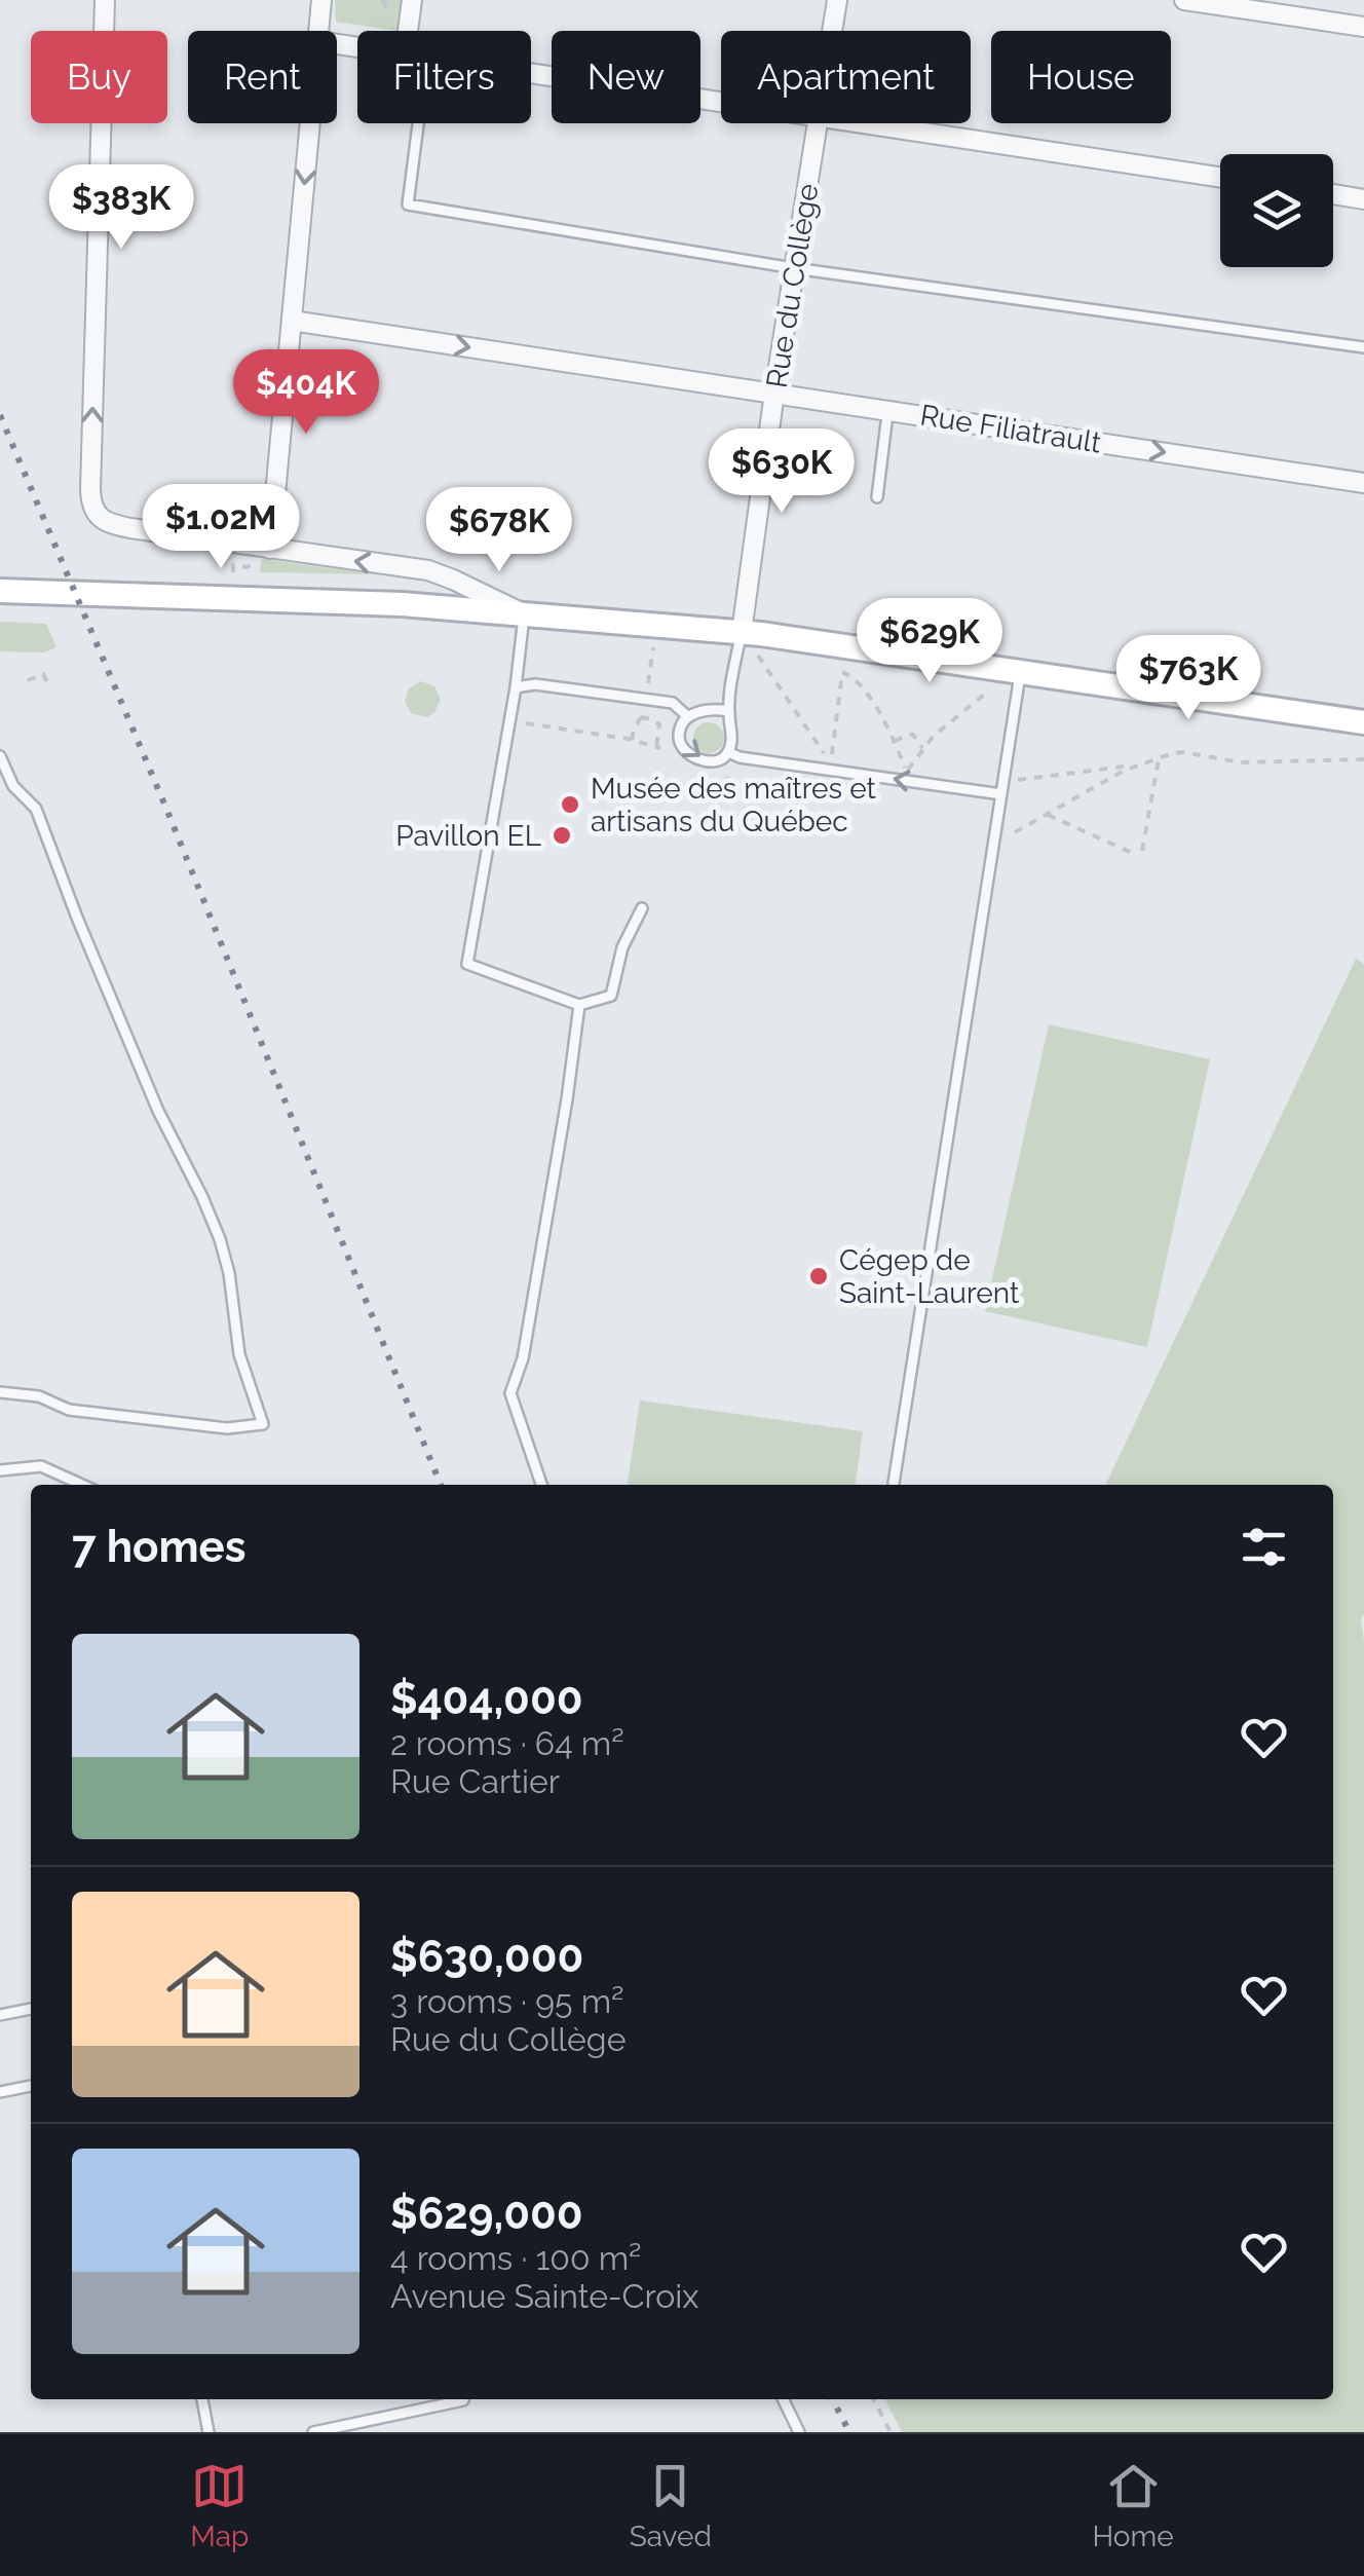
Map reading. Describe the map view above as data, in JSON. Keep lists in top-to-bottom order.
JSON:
{
  "streets": {
    "street": ["Rue du Collège", "Rue Filiatrault"]
  },
  "crossings": [
    ["Rue du Collège", "Rue Filiatrault"]
  ],
  "one_way": ["Rue Filiatrault"],
  "places": ["Musée des maîtres et artisans du Québec", "Pavillon EL", "Cégep de Saint-Laurent"],
  "page": {
    "chip": [
      "Buy",
      "Rent",
      "Filters",
      "New",
      "Apartment",
      "House"
    ],
    "price": [
      "$383K",
      "$404K",
      "$630K",
      "$1.02M",
      "$678K",
      "$629K",
      "$763K"
    ],
    "heading": "7 homes",
    "list": [
      {
        "name": "$404,000",
        "note": "2 rooms · 64 m² · Rue Cartier"
      },
      {
        "name": "$630,000",
        "note": "3 rooms · 95 m² · Rue du Collège"
      },
      {
        "name": "$629,000",
        "note": "4 rooms · 100 m² · Avenue Sainte-Croix"
      }
    ],
    "tabs": ["Map", "Saved", "Home"]
  }
}
